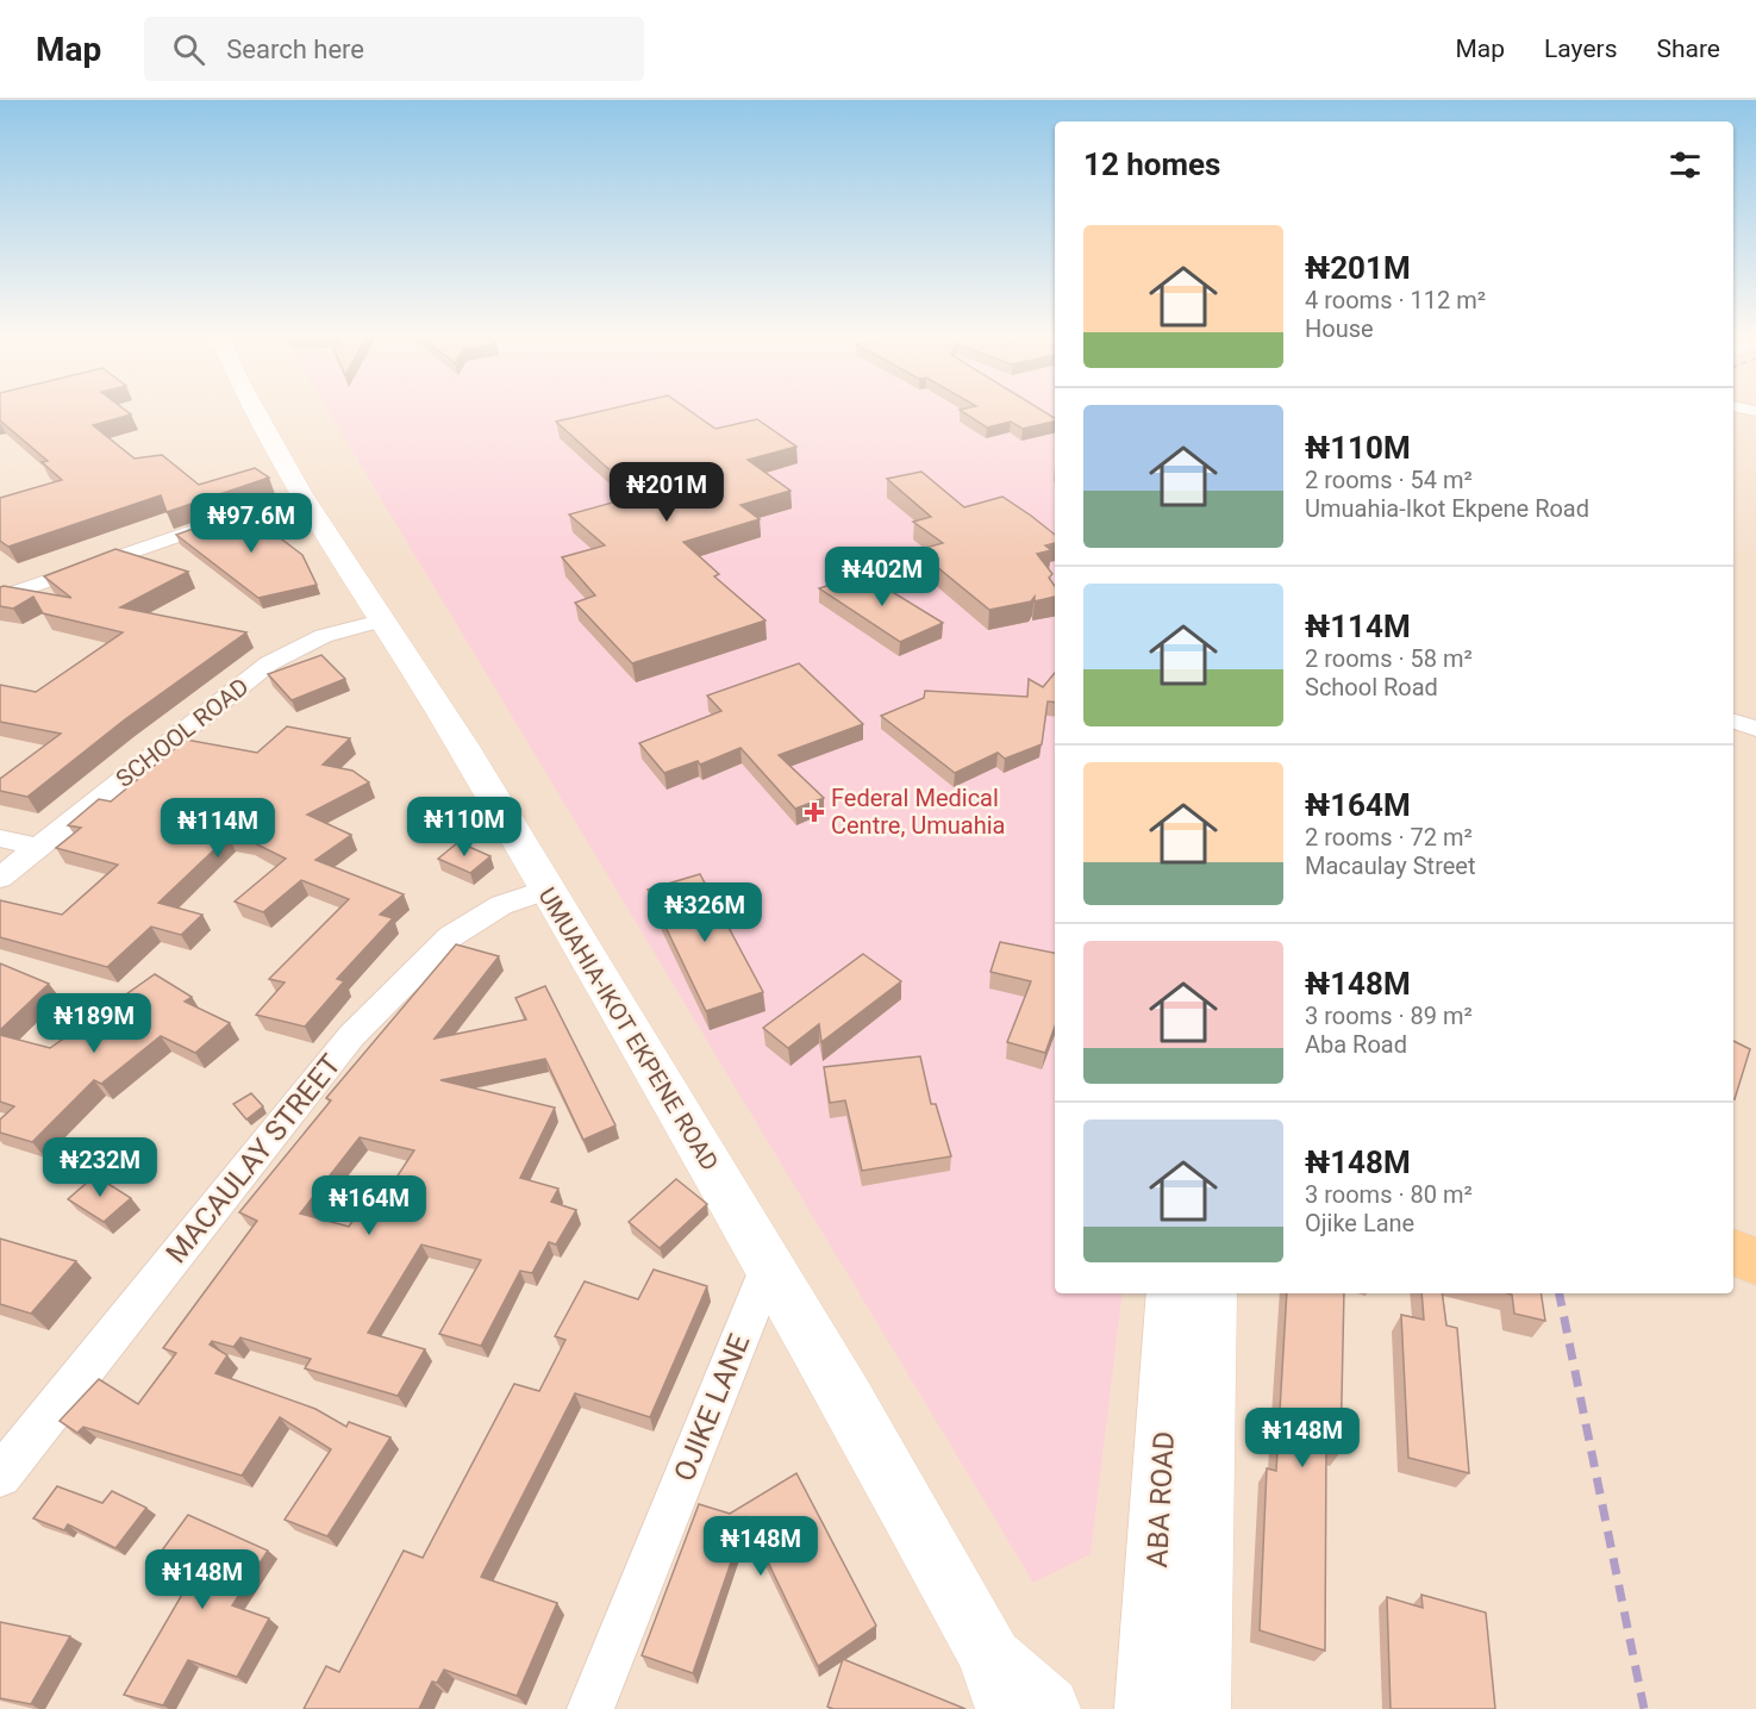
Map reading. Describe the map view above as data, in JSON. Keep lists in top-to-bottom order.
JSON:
{
  "streets": {
    "main road": ["UMUAHIA-IKOT EKPENE ROAD", "ABA ROAD"],
    "street": ["SCHOOL ROAD", "MACAULAY STREET", "OJIKE LANE"]
  },
  "crossings": [
    ["SCHOOL ROAD", "UMUAHIA-IKOT EKPENE ROAD"],
    ["UMUAHIA-IKOT EKPENE ROAD", "MACAULAY STREET"],
    ["UMUAHIA-IKOT EKPENE ROAD", "OJIKE LANE"]
  ],
  "places": {
    "health": ["Federal Medical Centre, Umuahia"]
  },
  "page": {
    "header": "Map",
    "search": "Search here",
    "nav": ["Map", "Layers", "Share"],
    "heading": "12 homes",
    "list": [
      {
        "name": "₦201M",
        "note": "4 rooms · 112 m² · House"
      },
      {
        "name": "₦110M",
        "note": "2 rooms · 54 m² · Umuahia-Ikot Ekpene Road"
      },
      {
        "name": "₦114M",
        "note": "2 rooms · 58 m² · School Road"
      },
      {
        "name": "₦164M",
        "note": "2 rooms · 72 m² · Macaulay Street"
      },
      {
        "name": "₦148M",
        "note": "3 rooms · 89 m² · Aba Road"
      },
      {
        "name": "₦148M",
        "note": "3 rooms · 80 m² · Ojike Lane"
      }
    ],
    "price": [
      "₦201M",
      "₦97.6M",
      "₦402M",
      "₦110M",
      "₦114M",
      "₦326M",
      "₦189M",
      "₦232M",
      "₦164M",
      "₦148M",
      "₦148M",
      "₦148M"
    ]
  }
}
